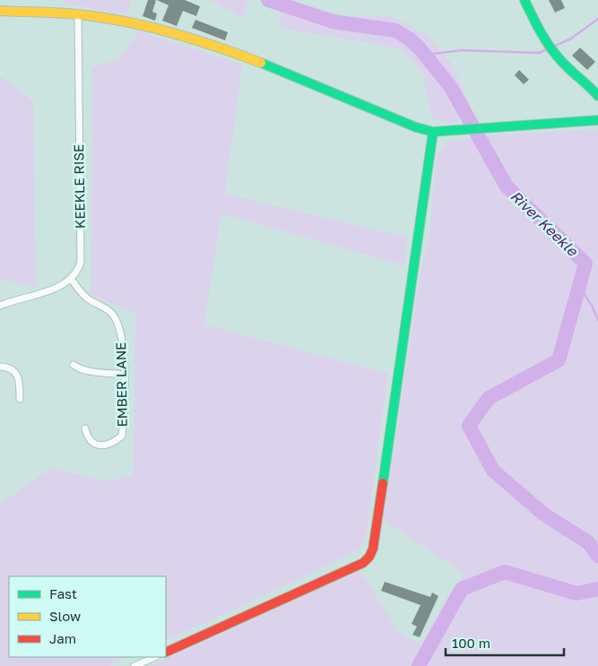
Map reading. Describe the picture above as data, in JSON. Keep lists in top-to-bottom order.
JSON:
{
  "streets": {
    "street": ["KEEKLE RISE", "EMBER LANE"]
  },
  "crossings": [
    ["KEEKLE RISE", "EMBER LANE"]
  ],
  "water": ["River Keekle"],
  "legend": ["Fast", "Slow", "Jam"],
  "scale_bar": "100 m"
}
